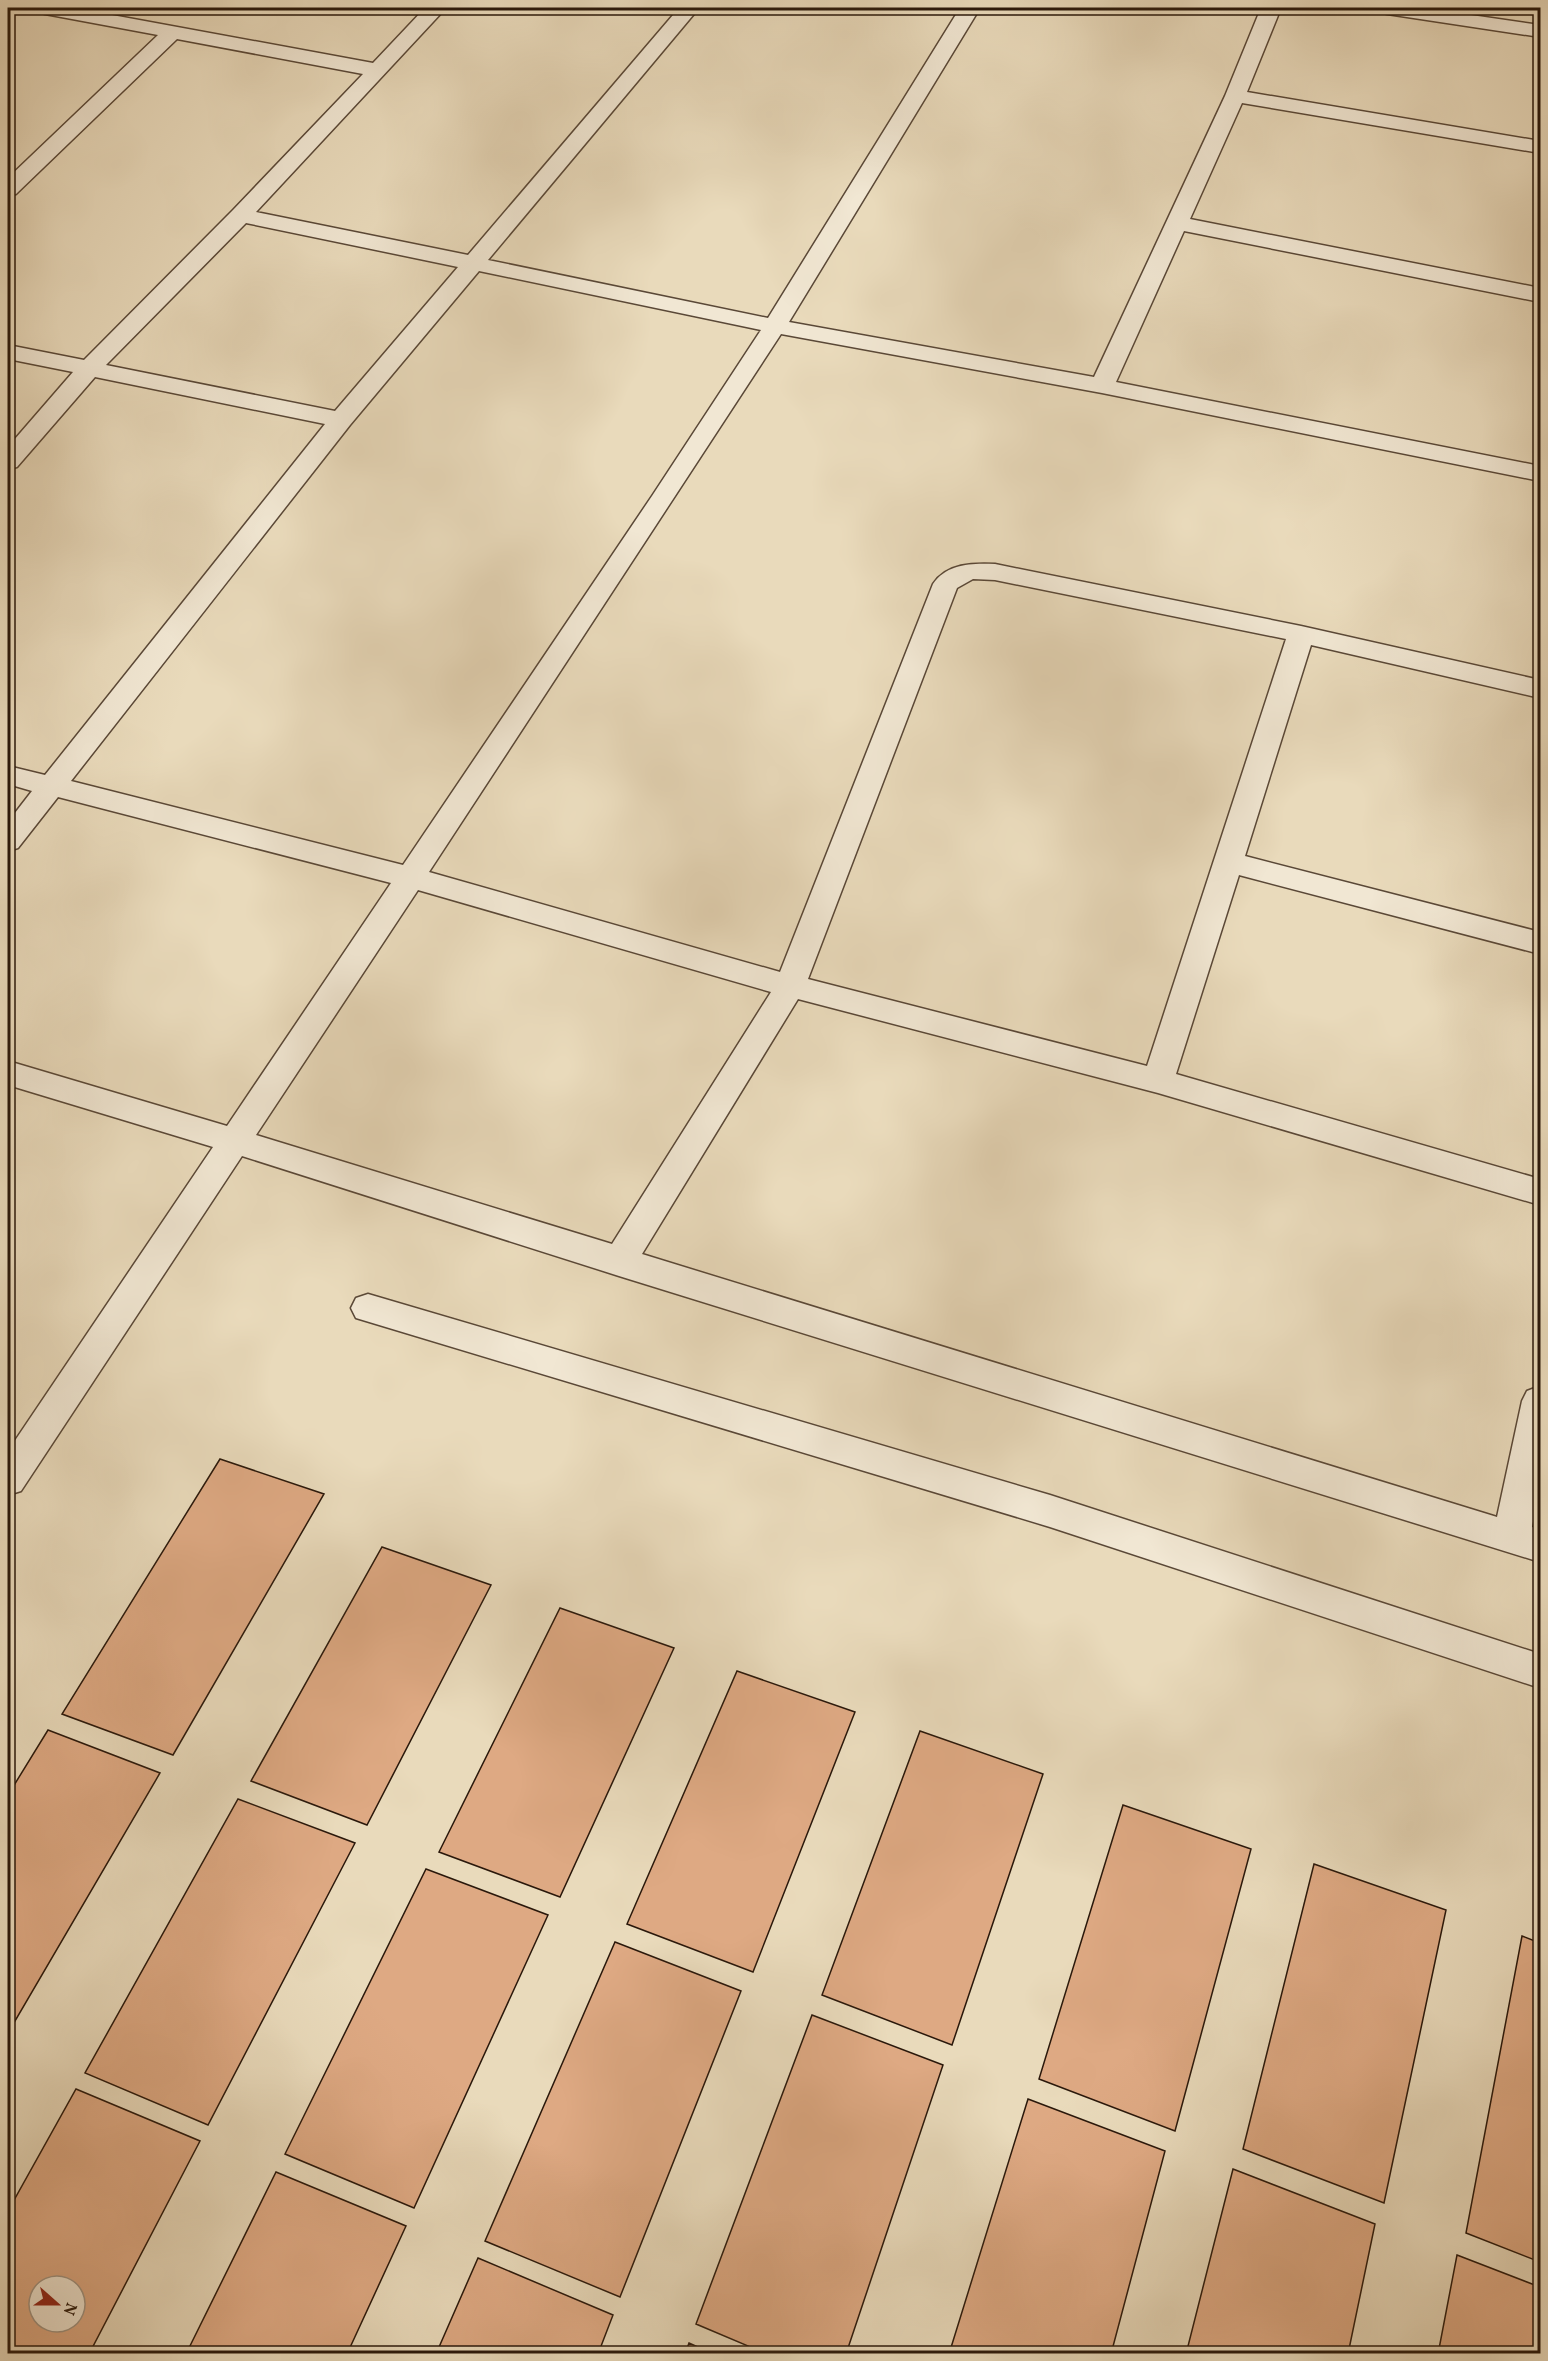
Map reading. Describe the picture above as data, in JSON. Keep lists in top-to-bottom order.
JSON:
{
  "north": "right"
}
